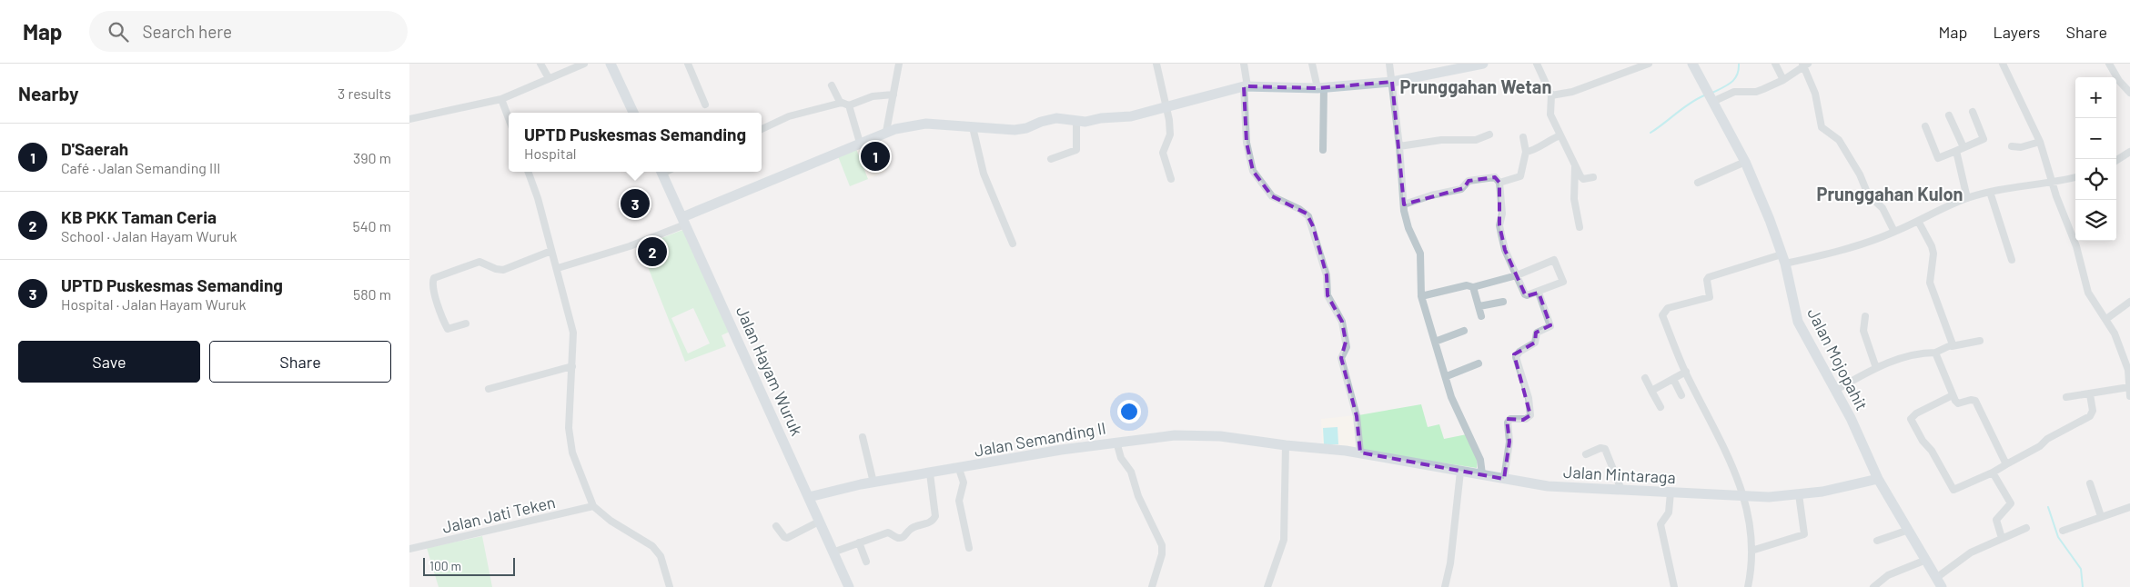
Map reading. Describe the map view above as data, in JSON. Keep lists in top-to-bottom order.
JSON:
{
  "streets": {
    "street": [
      "Jalan Mojopahit",
      "Jalan Hayam Wuruk",
      "Jalan Semanding II",
      "Jalan Mintaraga",
      "Jalan Jati Teken"
    ]
  },
  "crossings": [
    ["Jalan Mojopahit", "Jalan Mintaraga"],
    ["Jalan Hayam Wuruk", "Jalan Semanding II"],
    ["Jalan Semanding II", "Jalan Mintaraga"]
  ],
  "districts": ["Prunggahan Wetan", "Prunggahan Kulon"],
  "scale_bar": "100 m",
  "page": {
    "header": "Map",
    "search": "Search here",
    "nav": ["Map", "Layers", "Share"],
    "heading": ["Nearby", "3 results"],
    "map_buttons": ["+", "−"],
    "popup": ["UPTD Puskesmas Semanding", "Hospital"],
    "list": [
      {
        "mark": "1",
        "name": "D'Saerah",
        "note": "Café · Jalan Semanding III",
        "value": "390 m"
      },
      {
        "mark": "2",
        "name": "KB PKK Taman Ceria",
        "note": "School · Jalan Hayam Wuruk",
        "value": "540 m"
      },
      {
        "mark": "3",
        "name": "UPTD Puskesmas Semanding",
        "note": "Hospital · Jalan Hayam Wuruk",
        "value": "580 m"
      }
    ],
    "pins": ["1", "3", "2"],
    "buttons": ["Save", "Share"],
    "scale": "100 m"
  }
}
